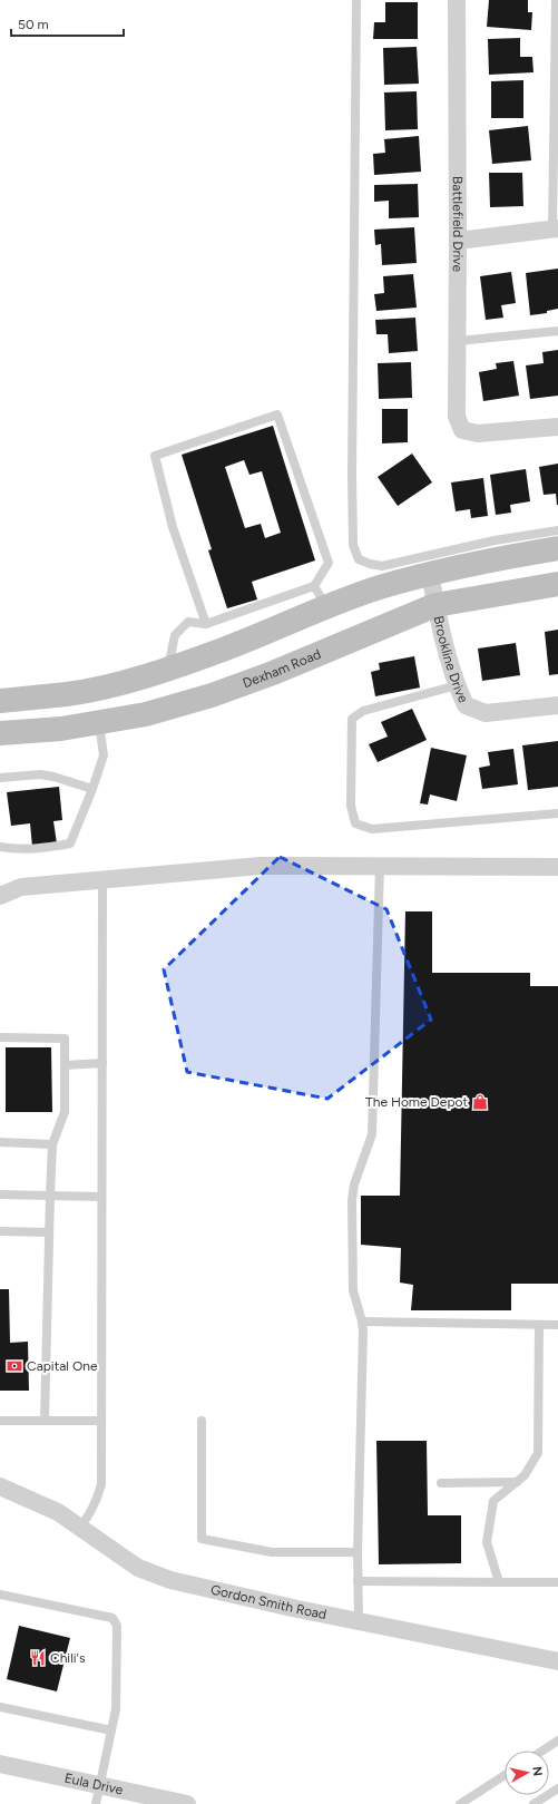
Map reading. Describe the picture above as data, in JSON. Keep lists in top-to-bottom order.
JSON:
{
  "streets": {
    "street": [
      "Battlefield Drive",
      "Brookline Drive",
      "Dexham Road",
      "Gordon Smith Road",
      "Eula Drive"
    ]
  },
  "crossings": [
    ["Brookline Drive", "Dexham Road"]
  ],
  "places": {
    "shop": ["The Home Depot"],
    "bank": ["Capital One"],
    "restaurant": ["Chili's"]
  },
  "scale_bar": "50 m",
  "north": "right"
}
